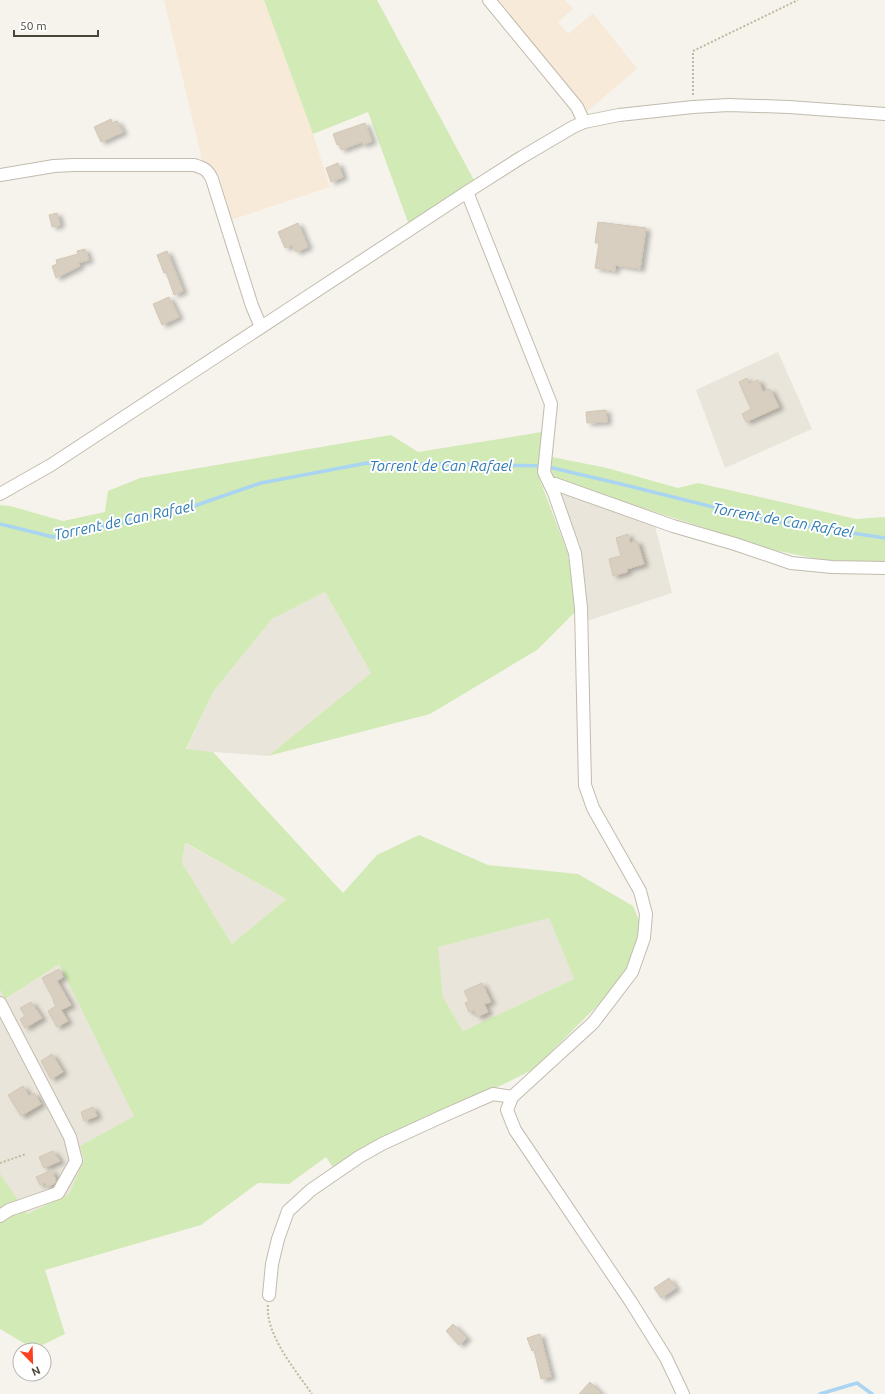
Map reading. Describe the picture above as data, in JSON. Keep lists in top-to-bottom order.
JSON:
{
  "water": ["Torrent de Can Rafael"],
  "scale_bar": "50 m",
  "north": "bottom right"
}
